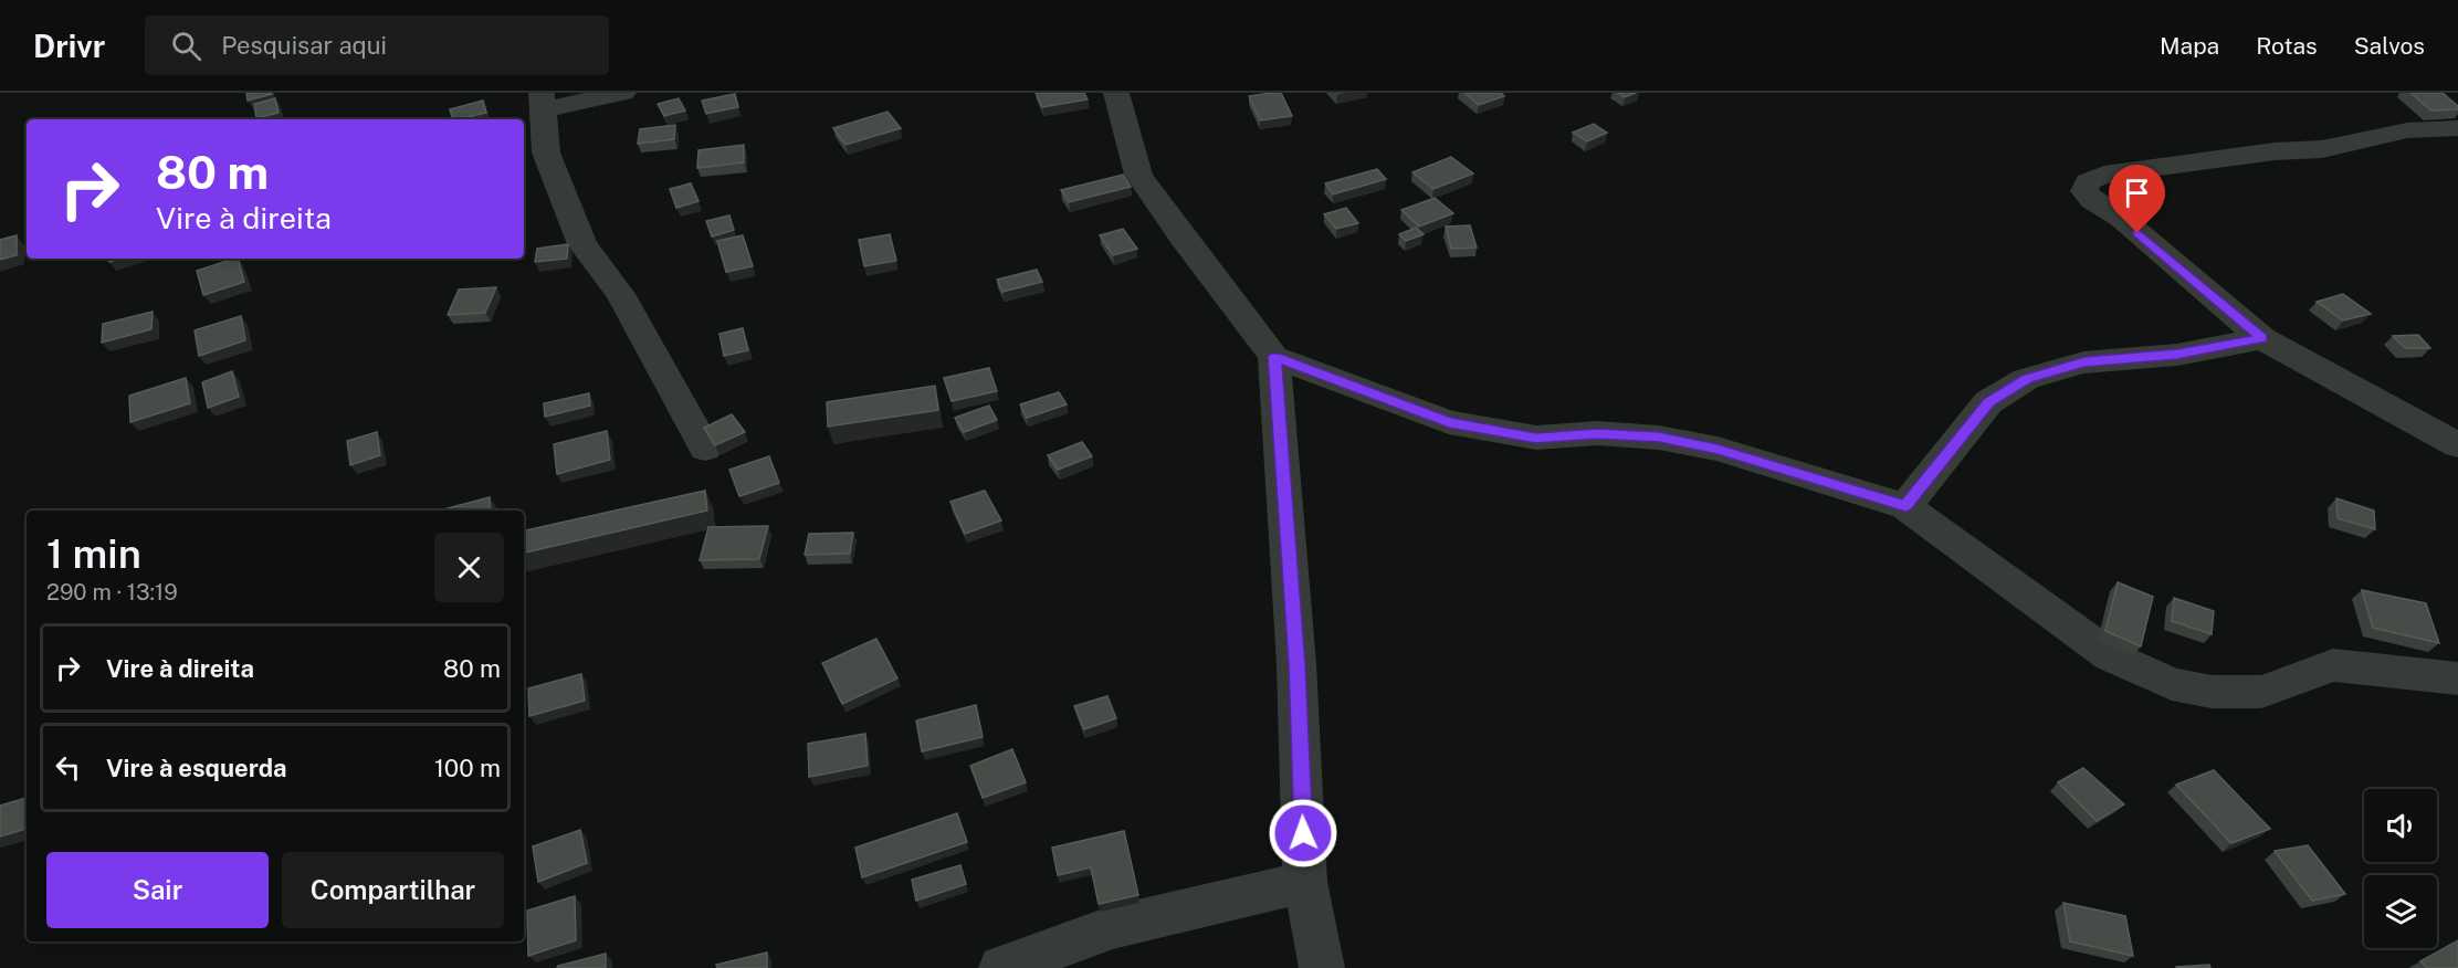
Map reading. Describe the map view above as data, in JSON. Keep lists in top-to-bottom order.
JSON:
{
  "page": {
    "header": "Drivr",
    "search": "Pesquisar aqui",
    "nav": ["Mapa", "Rotas", "Salvos"],
    "turn": ["80 m", "Vire à direita"],
    "heading": ["1 min", "290 m · 13:19"],
    "list": [
      {
        "name": "Vire à direita",
        "value": "80 m"
      },
      {
        "name": "Vire à esquerda",
        "value": "100 m"
      }
    ],
    "buttons": ["Sair", "Compartilhar"]
  }
}
